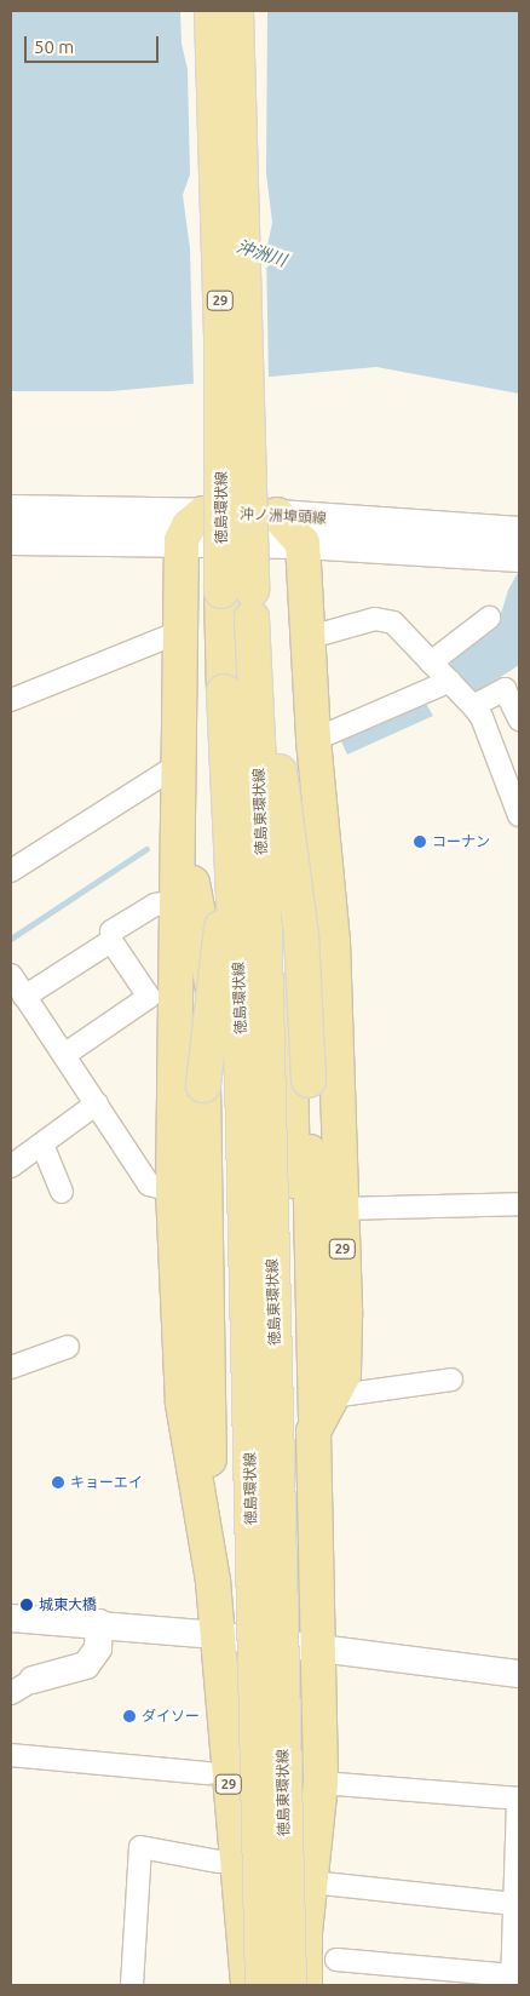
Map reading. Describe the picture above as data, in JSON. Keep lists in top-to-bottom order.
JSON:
{
  "streets": {
    "main road": [
      "29",
      "徳島環状線",
      "沖ノ洲埠頭線",
      "徳島東環状線"
    ]
  },
  "crossings": [
    ["29", "徳島環状線"],
    ["29", "沖ノ洲埠頭線"],
    ["29", "徳島東環状線"],
    ["徳島環状線", "沖ノ洲埠頭線"],
    ["徳島環状線", "徳島東環状線"]
  ],
  "water": ["沖洲川"],
  "places": [
    "コーナン",
    "キョーエイ",
    "城東大橋",
    "ダイソー"
  ],
  "scale_bar": "50 m"
}
